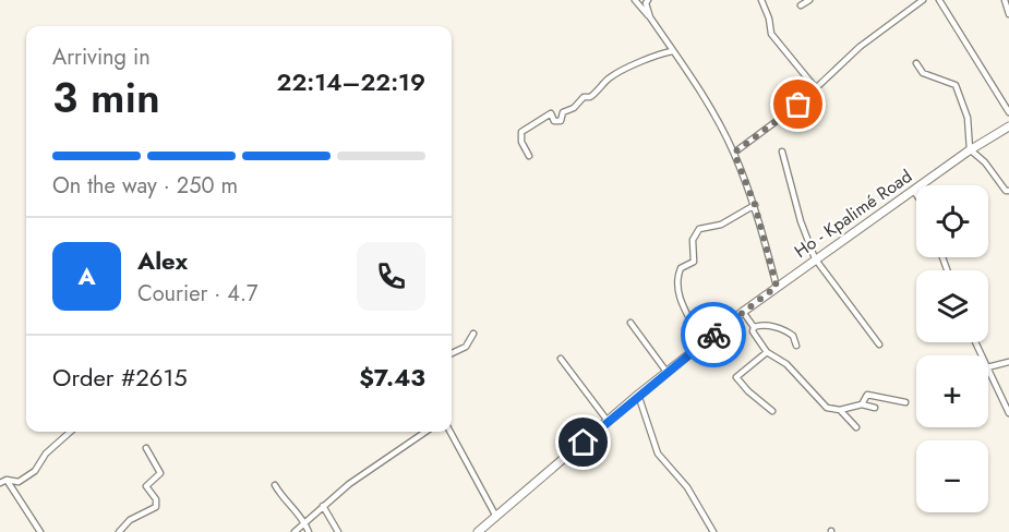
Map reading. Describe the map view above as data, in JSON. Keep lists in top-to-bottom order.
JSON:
{
  "streets": {
    "main road": ["Ho - Kpalimé Road"]
  },
  "page": {
    "heading": ["3 min", "Arriving in", "22:14–22:19"],
    "panel": [
      "Alex",
      "Courier · 4.7",
      "Order #2615",
      "$7.43"
    ],
    "bar": "On the way · 250 m",
    "map_buttons": ["+", "−"],
    "round": "A"
  }
}
